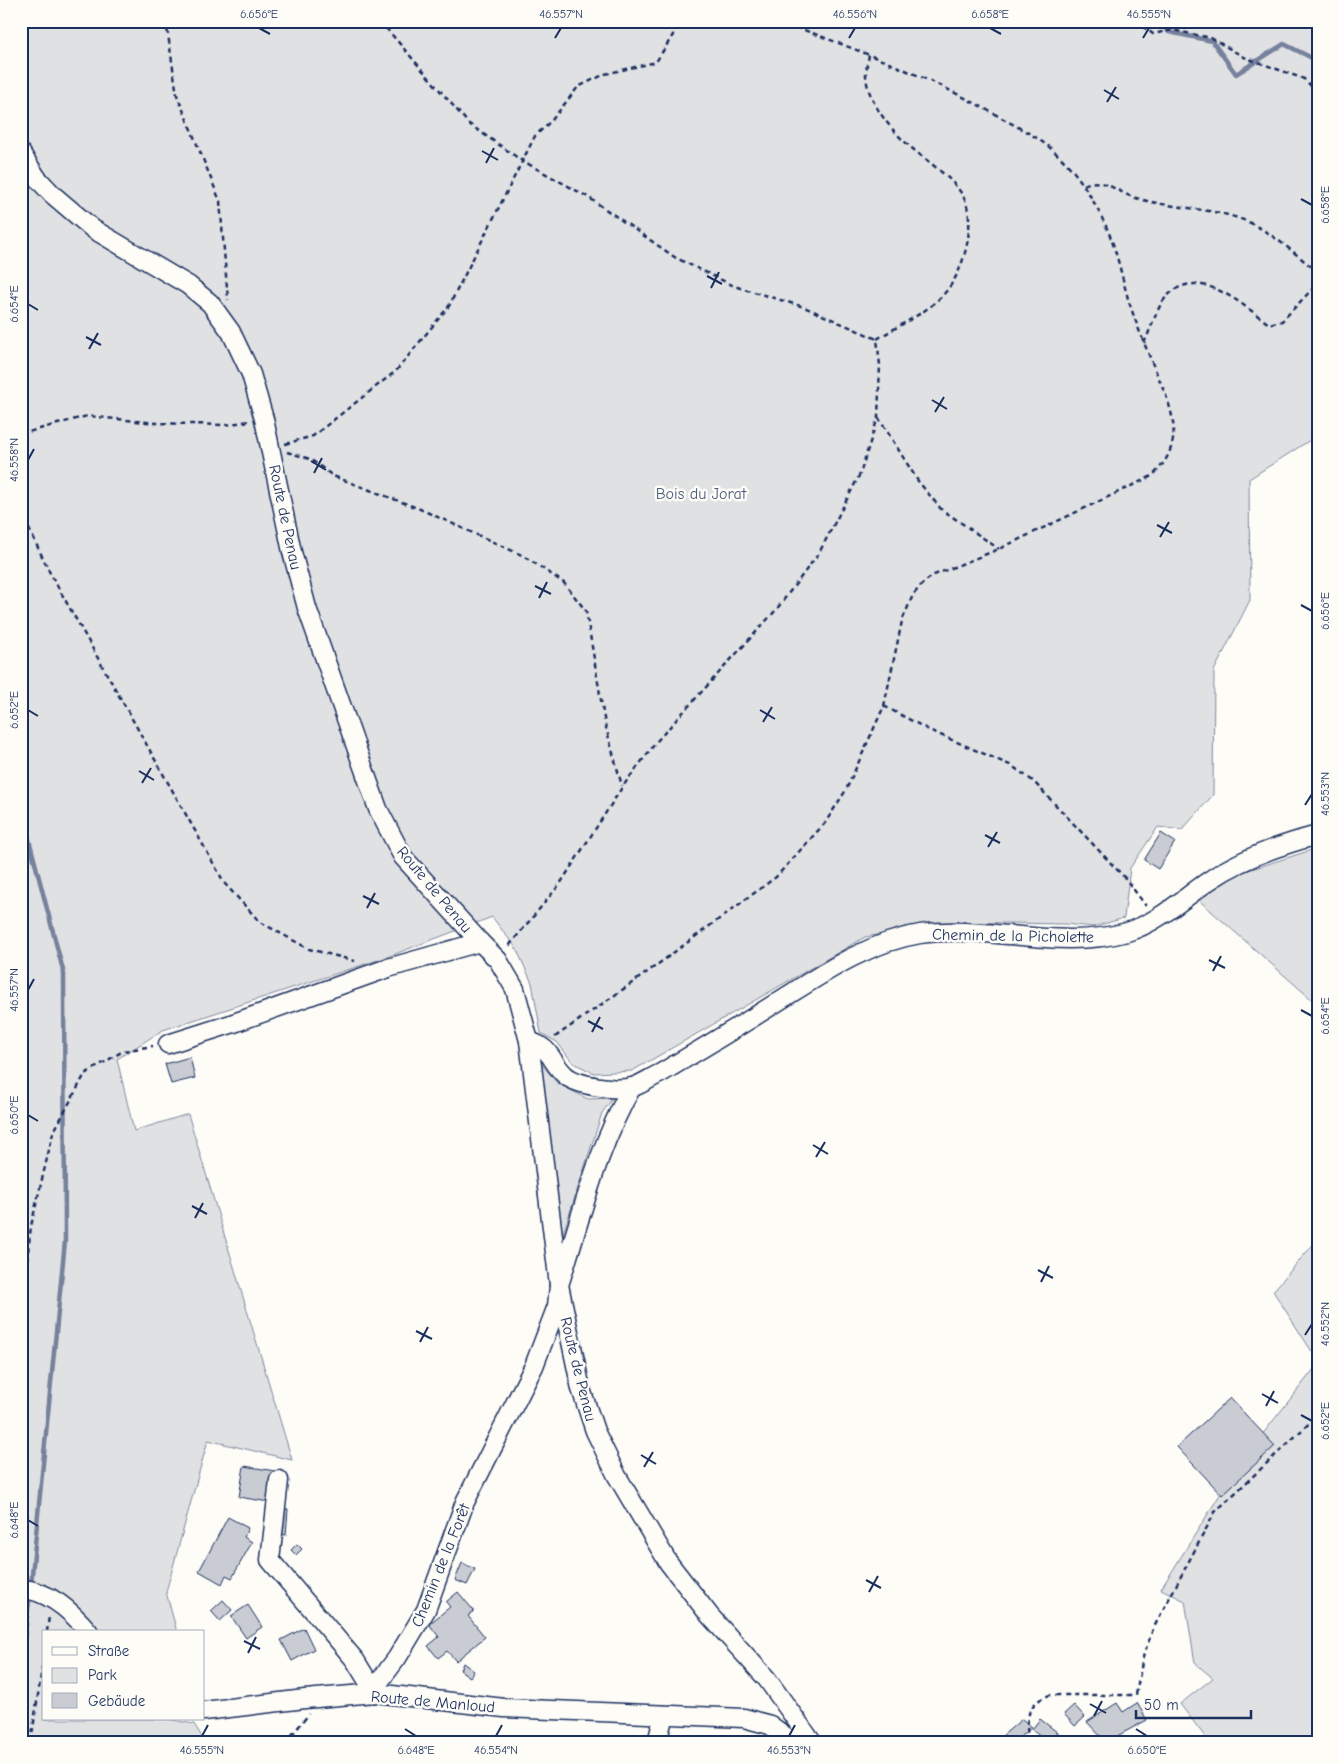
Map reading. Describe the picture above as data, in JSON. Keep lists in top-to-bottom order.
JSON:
{
  "streets": {
    "street": [
      "Route de Penau",
      "Chemin de la Picholette",
      "Chemin de la Forêt",
      "Route de Manloud"
    ]
  },
  "crossings": [
    ["Route de Penau", "Chemin de la Forêt"],
    ["Chemin de la Forêt", "Route de Manloud"]
  ],
  "parks": ["Bois du Jorat"],
  "legend": ["Straße", "Park", "Gebäude"],
  "scale_bar": "50 m",
  "coordinates": [
    "6.656°E",
    "46.557°N",
    "46.556°N",
    "6.658°E",
    "46.555°N",
    "6.654°E",
    "46.558°N",
    "6.652°E",
    "46.553°N",
    "6.650°E",
    "46.552°N",
    "6.648°E",
    "46.554°N"
  ]
}
